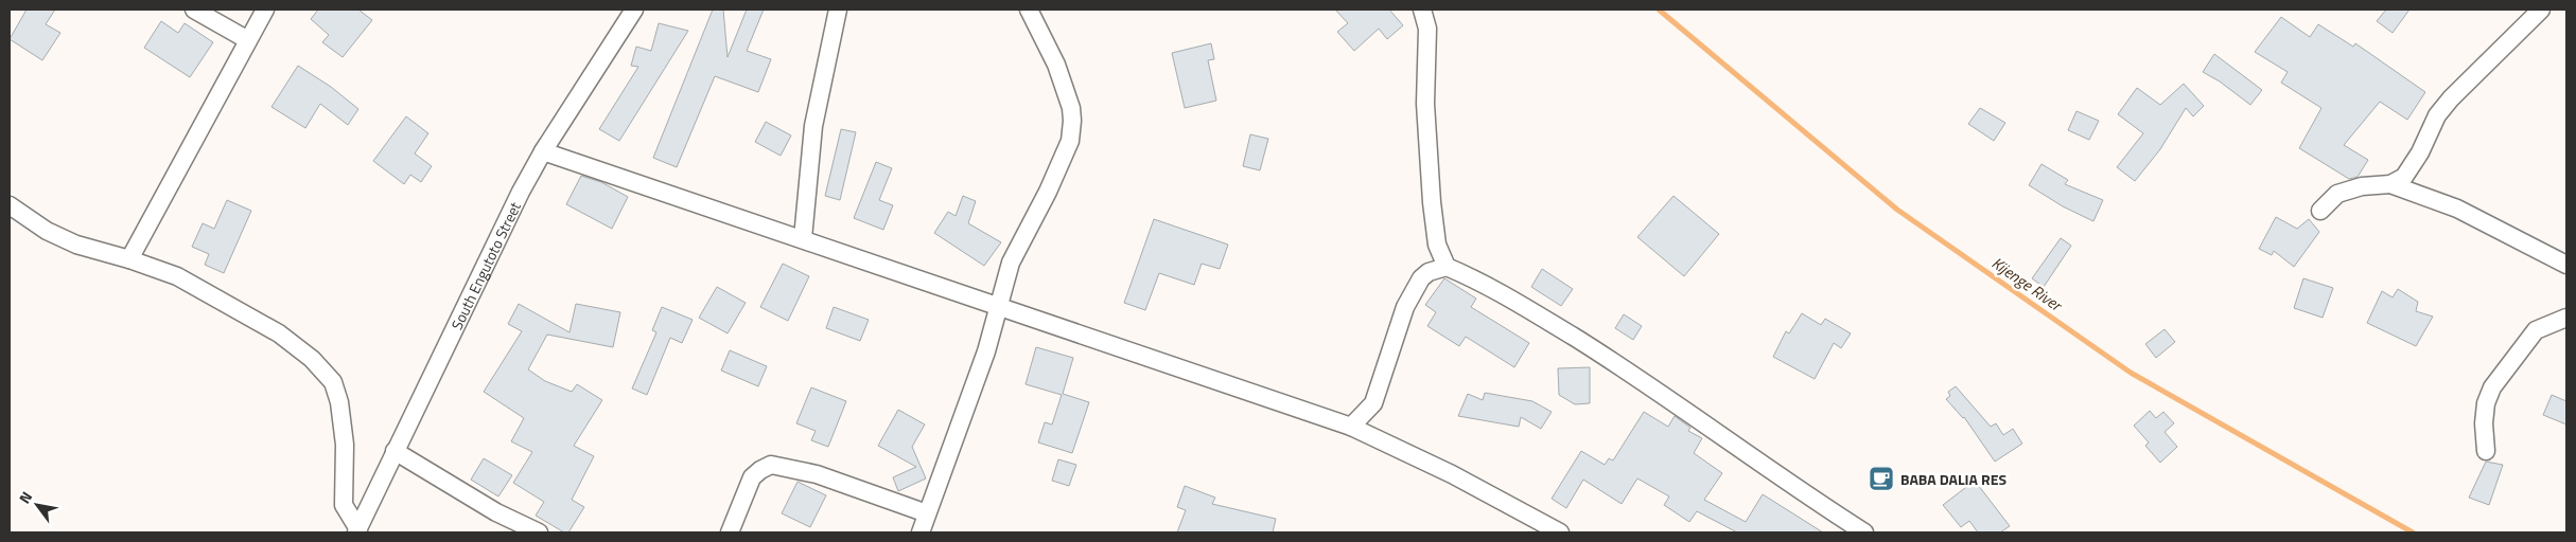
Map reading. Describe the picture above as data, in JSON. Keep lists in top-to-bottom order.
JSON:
{
  "streets": {
    "street": ["South Engutoto Street"]
  },
  "water": ["Kijenge River"],
  "places": {
    "cafe": ["BABA DALIA RES"]
  },
  "north": "top left"
}
